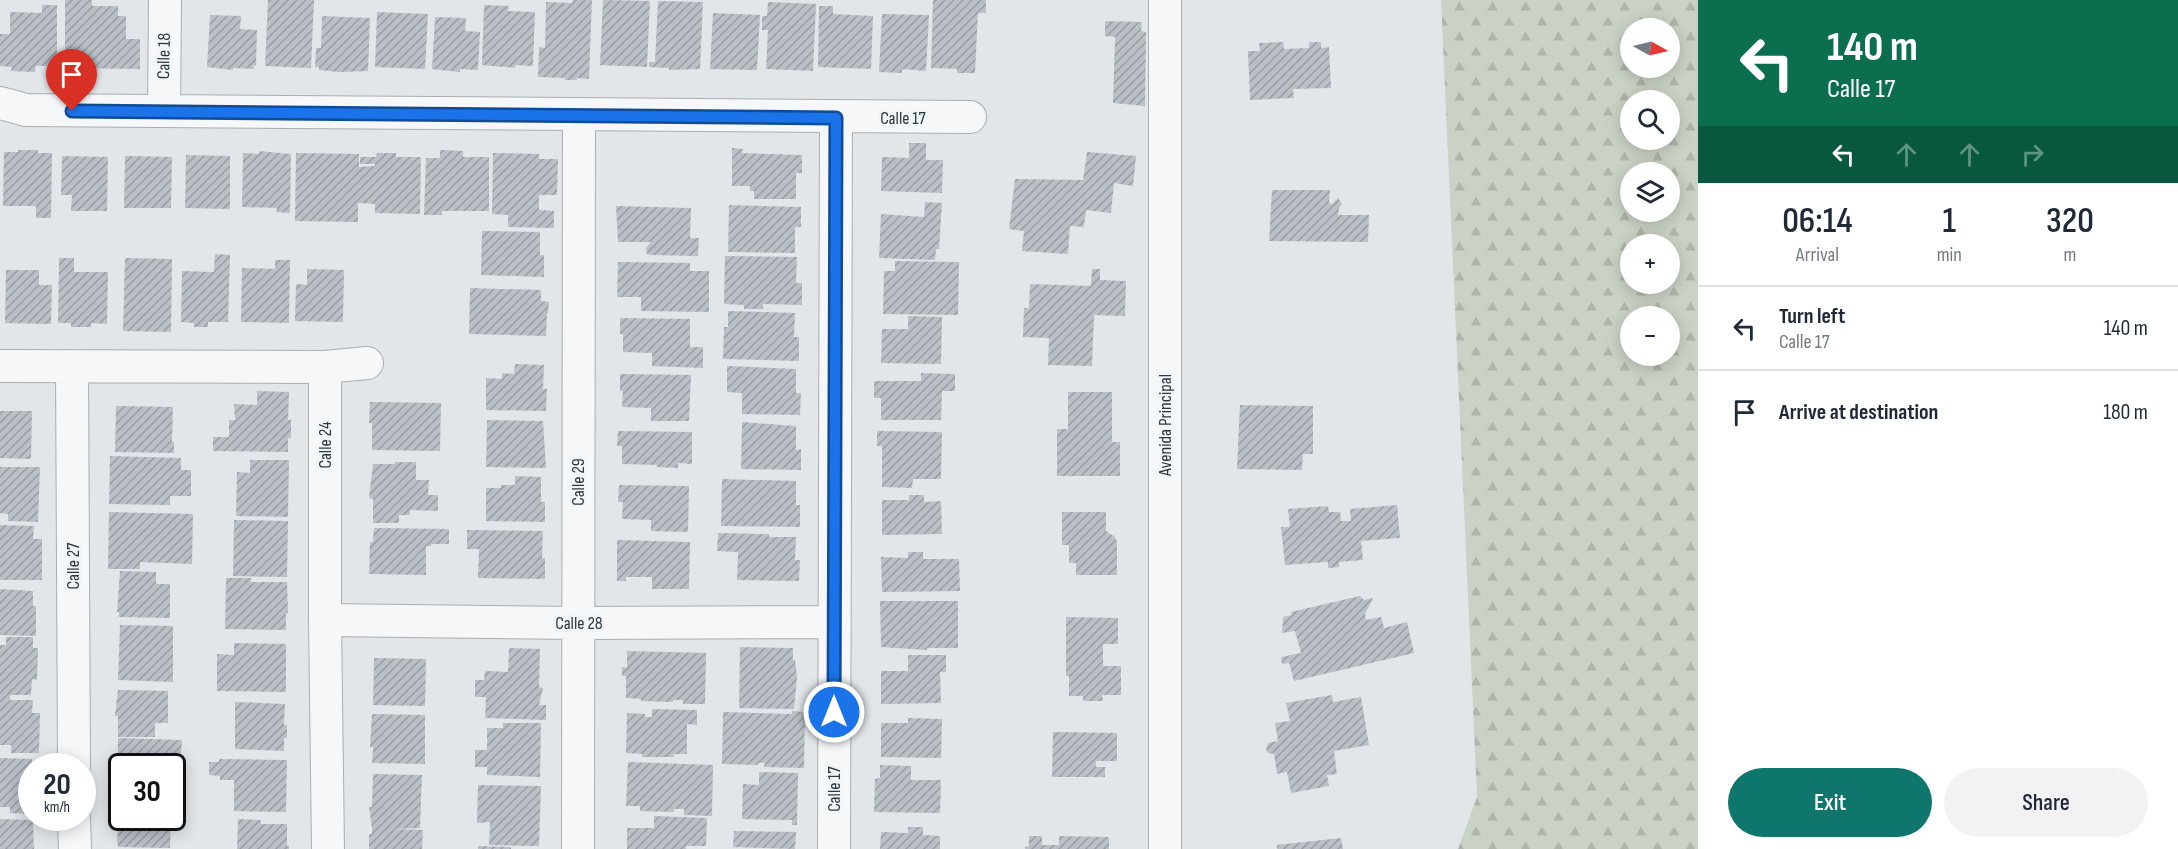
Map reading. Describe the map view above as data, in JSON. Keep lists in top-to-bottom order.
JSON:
{
  "streets": {
    "street": [
      "Calle 18",
      "Calle 17",
      "Avenida Principal",
      "Calle 24",
      "Calle 29",
      "Calle 27",
      "Calle 28"
    ]
  },
  "crossings": [
    ["Calle 18", "Calle 17"],
    ["Calle 17", "Calle 29"],
    ["Calle 17", "Calle 28"],
    ["Calle 24", "Calle 28"],
    ["Calle 29", "Calle 28"]
  ],
  "north": "right",
  "page": {
    "turn": ["140 m", "Calle 17"],
    "map_buttons": ["+", "−"],
    "eta": [
      "06:14",
      "Arrival",
      "1",
      "min",
      "320",
      "m"
    ],
    "list": [
      {
        "name": "Turn left",
        "note": "Calle 17",
        "value": "140 m"
      },
      {
        "name": "Arrive at destination",
        "value": "180 m"
      }
    ],
    "speed": "20 km/h",
    "limit": "30",
    "buttons": ["Exit", "Share"]
  }
}
